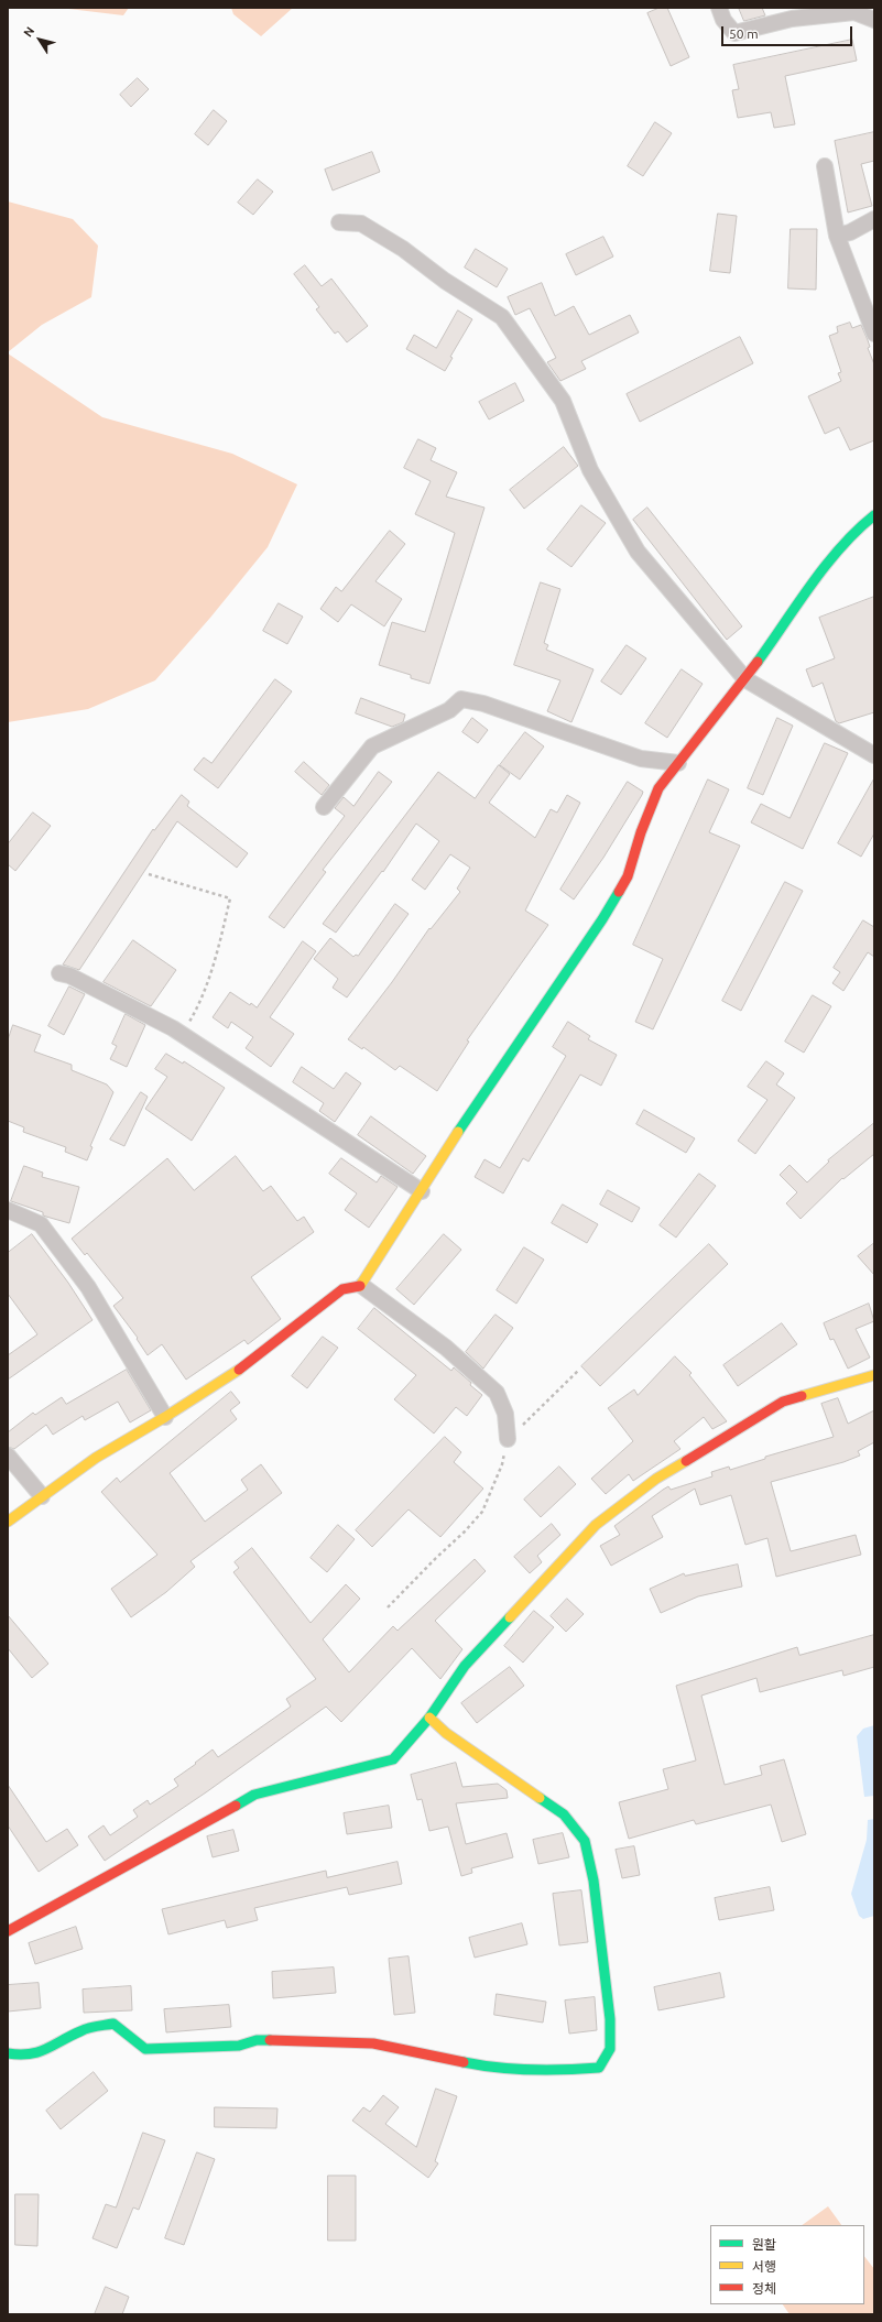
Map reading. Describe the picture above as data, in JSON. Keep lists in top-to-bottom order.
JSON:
{
  "legend": ["원활", "서행", "정체"],
  "scale_bar": "50 m",
  "north": "top left"
}
